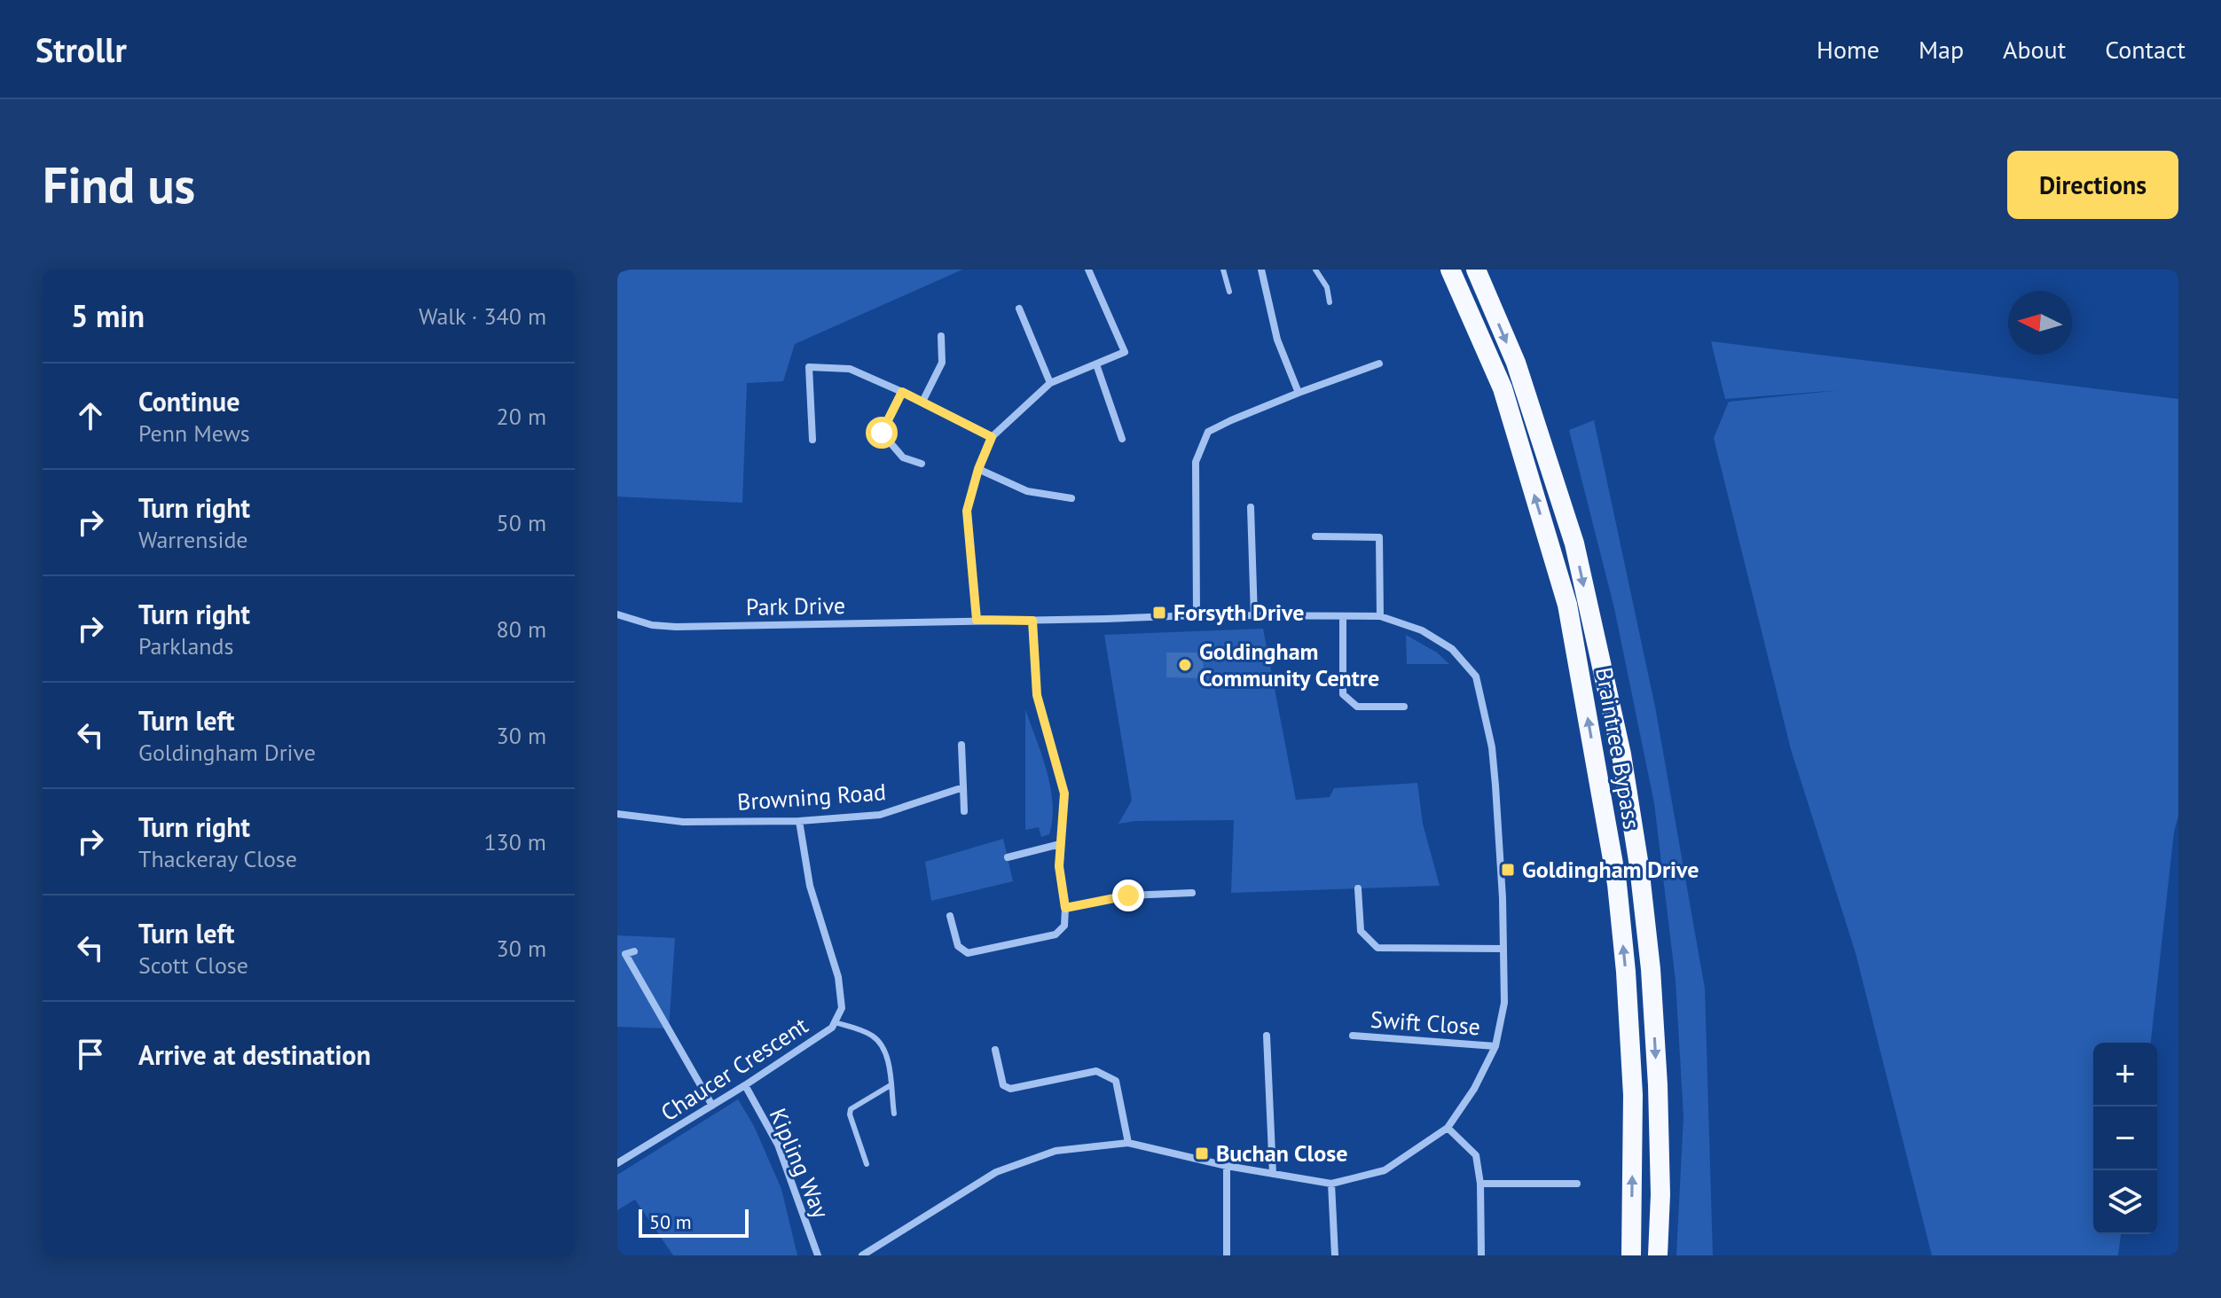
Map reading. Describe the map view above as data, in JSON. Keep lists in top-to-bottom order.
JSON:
{
  "streets": {
    "highway": ["Braintree Bypass"],
    "street": [
      "Park Drive",
      "Browning Road",
      "Swift Close",
      "Chaucer Crescent",
      "Kipling Way"
    ]
  },
  "crossings": [
    ["Browning Road", "Chaucer Crescent"],
    ["Chaucer Crescent", "Kipling Way"]
  ],
  "places": {
    "transit": ["Forsyth Drive", "Goldingham Drive", "Buchan Close"],
    "other": ["Goldingham Community Centre"]
  },
  "scale_bar": "50 m",
  "north": "left",
  "page": {
    "header": "Strollr",
    "nav": [
      "Home",
      "Map",
      "About",
      "Contact"
    ],
    "buttons": "Directions",
    "title": "Find us",
    "heading": ["5 min", "Walk · 340 m"],
    "list": [
      ["Continue", "Penn Mews", "20 m"],
      ["Turn right", "Warrenside", "50 m"],
      ["Turn right", "Parklands", "80 m"],
      ["Turn left", "Goldingham Drive", "30 m"],
      ["Turn right", "Thackeray Close", "130 m"],
      ["Turn left", "Scott Close", "30 m"],
      "Arrive at destination"
    ],
    "map_buttons": ["+", "−"],
    "scale": "50 m"
  }
}
